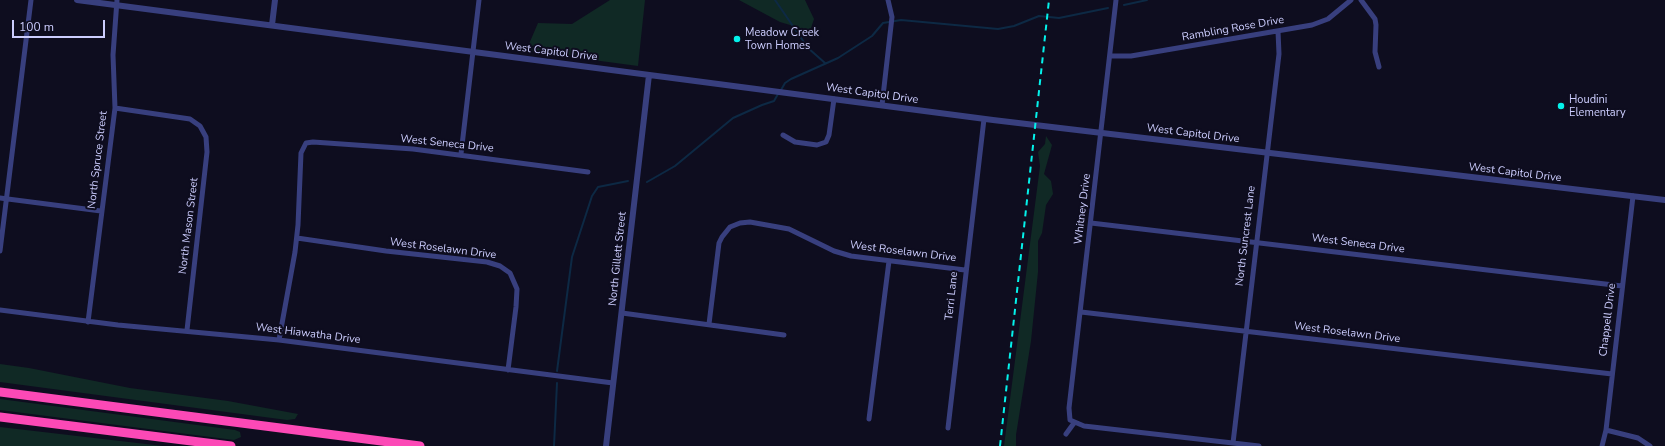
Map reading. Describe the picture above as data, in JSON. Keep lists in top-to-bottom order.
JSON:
{
  "streets": {
    "street": [
      "Rambling Rose Drive",
      "West Capitol Drive",
      "West Seneca Drive",
      "North Spruce Street",
      "Whitney Drive",
      "North Mason Street",
      "North Suncrest Lane",
      "West Roselawn Drive",
      "North Gillett Street",
      "Terri Lane",
      "Chappell Drive",
      "West Hiawatha Drive"
    ]
  },
  "crossings": [
    ["Rambling Rose Drive", "Whitney Drive"],
    ["Rambling Rose Drive", "North Suncrest Lane"],
    ["West Capitol Drive", "North Spruce Street"],
    ["West Capitol Drive", "Whitney Drive"],
    ["West Capitol Drive", "North Suncrest Lane"],
    ["West Capitol Drive", "North Gillett Street"],
    ["West Capitol Drive", "Terri Lane"],
    ["West Capitol Drive", "Chappell Drive"],
    ["West Seneca Drive", "Whitney Drive"],
    ["West Seneca Drive", "North Suncrest Lane"],
    ["West Seneca Drive", "West Roselawn Drive"],
    ["West Seneca Drive", "Chappell Drive"],
    ["North Spruce Street", "North Mason Street"],
    ["North Spruce Street", "West Hiawatha Drive"],
    ["Whitney Drive", "West Roselawn Drive"],
    ["North Mason Street", "West Hiawatha Drive"],
    ["North Suncrest Lane", "West Roselawn Drive"],
    ["West Roselawn Drive", "Terri Lane"],
    ["West Roselawn Drive", "Chappell Drive"],
    ["West Roselawn Drive", "West Hiawatha Drive"],
    ["North Gillett Street", "West Hiawatha Drive"]
  ],
  "places": ["Meadow Creek Town Homes", "Houdini Elementary"],
  "scale_bar": "100 m"
}
